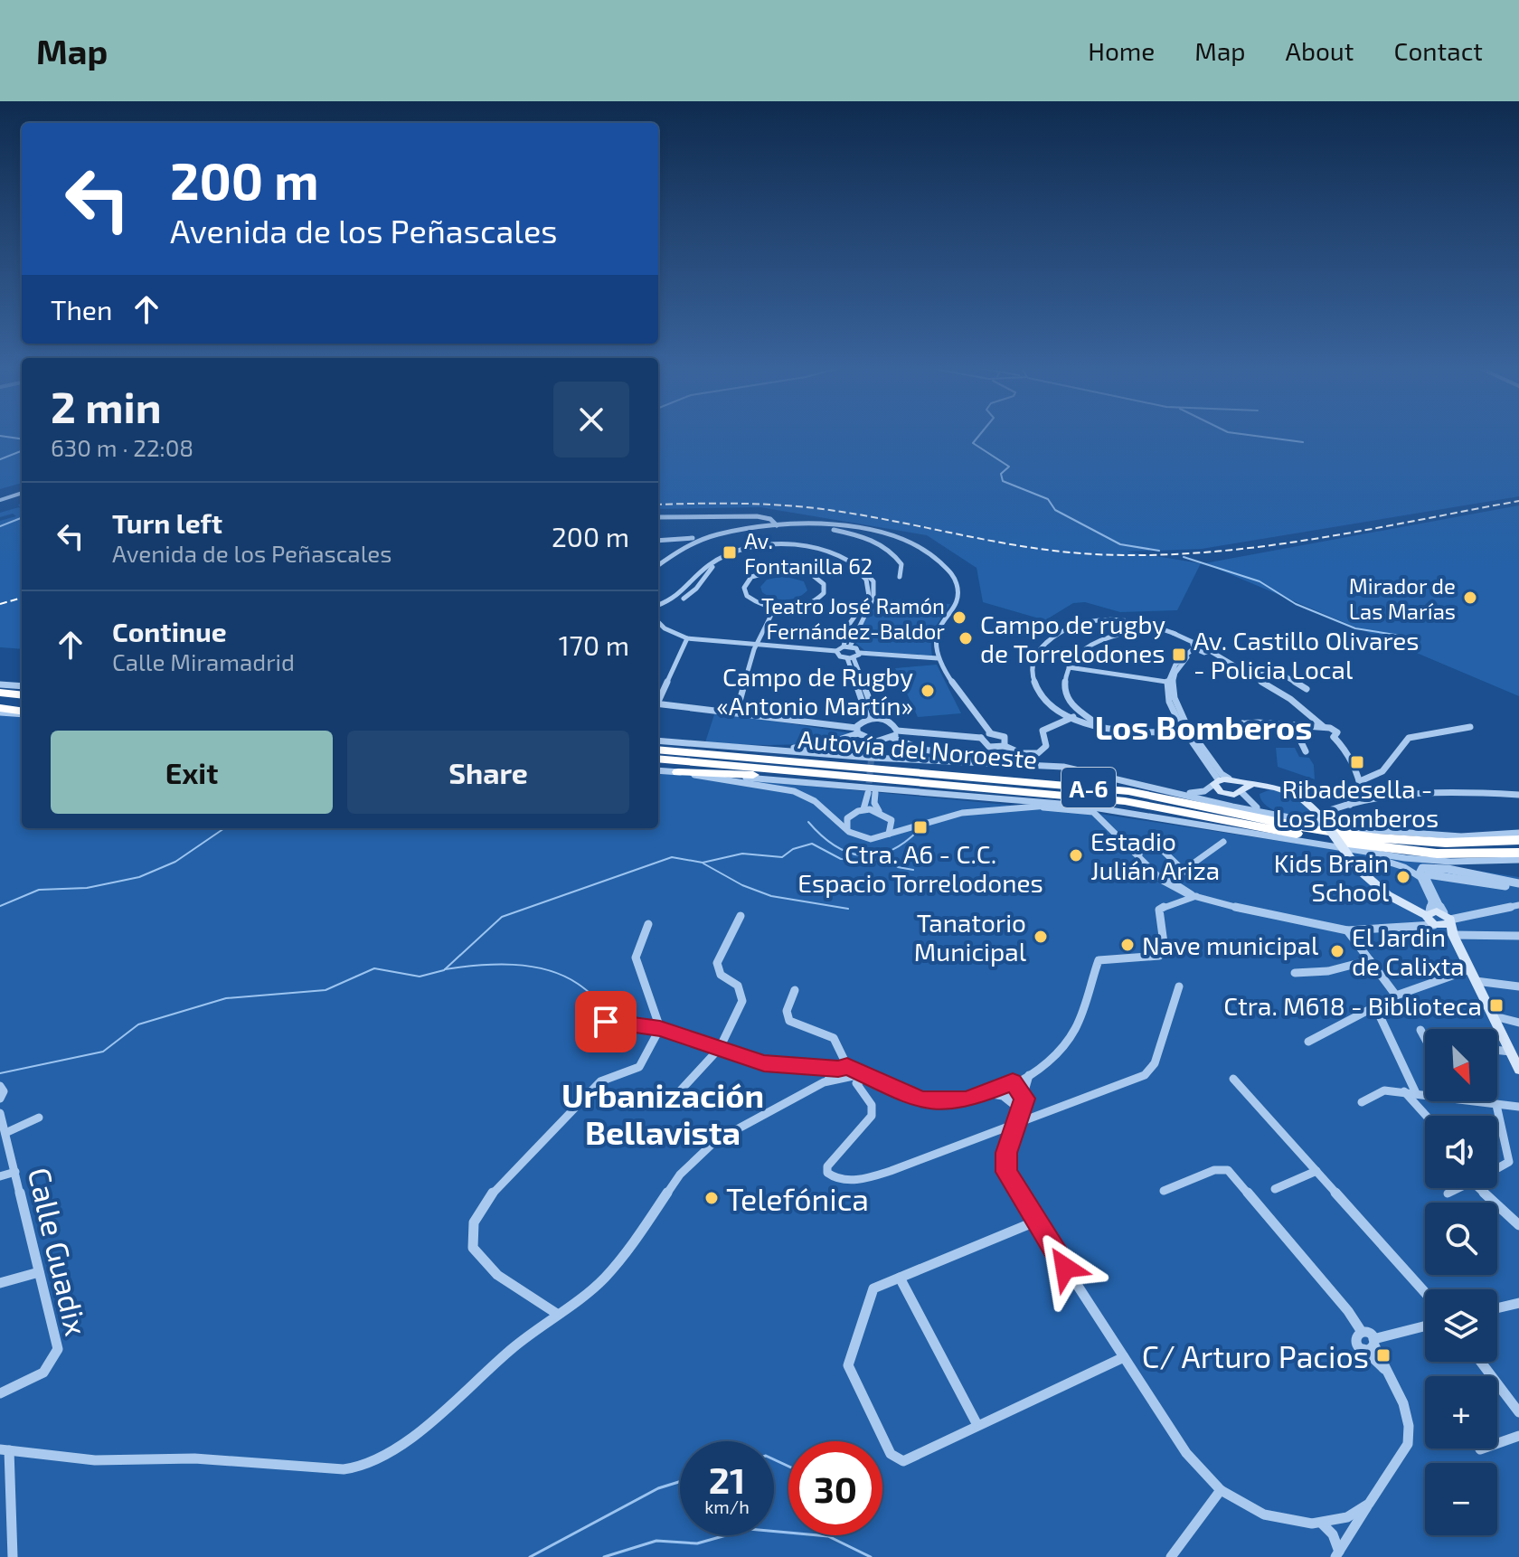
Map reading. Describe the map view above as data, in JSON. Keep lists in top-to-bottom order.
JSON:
{
  "streets": {
    "highway": ["Autovía del Noroeste", "A-6"],
    "street": ["Calle Guadix"]
  },
  "districts": ["Los Bomberos", "Urbanización Bellavista"],
  "places": {
    "transit": [
      "Av. Fontanilla 62",
      "Av. Castillo Olivares - Policia Local",
      "Ribadesella - Los Bomberos",
      "Ctra. A6 - C.C. Espacio Torrelodones",
      "Ctra. M618 - Biblioteca",
      "C/ Arturo Pacios"
    ],
    "other": [
      "Mirador de Las Marías",
      "Teatro José Ramón Fernández-Baldor",
      "Campo de rugby de Torrelodones",
      "Campo de Rugby «Antonio Martín»",
      "Estadio Julián Ariza",
      "Kids Brain School",
      "Tanatorio Municipal",
      "Nave municipal",
      "El Jardin de Calixta",
      "Telefónica"
    ]
  },
  "north": "bottom right",
  "page": {
    "header": "Map",
    "nav": [
      "Home",
      "Map",
      "About",
      "Contact"
    ],
    "turn": ["200 m", "Avenida de los Peñascales"],
    "then": "Then",
    "heading": ["2 min", "630 m · 22:08"],
    "list": [
      {
        "name": "Turn left",
        "note": "Avenida de los Peñascales",
        "value": "200 m"
      },
      {
        "name": "Continue",
        "note": "Calle Miramadrid",
        "value": "170 m"
      }
    ],
    "buttons": ["Exit", "Share"],
    "map_buttons": ["+", "−"],
    "speed": "21 km/h",
    "limit": "30"
  }
}
